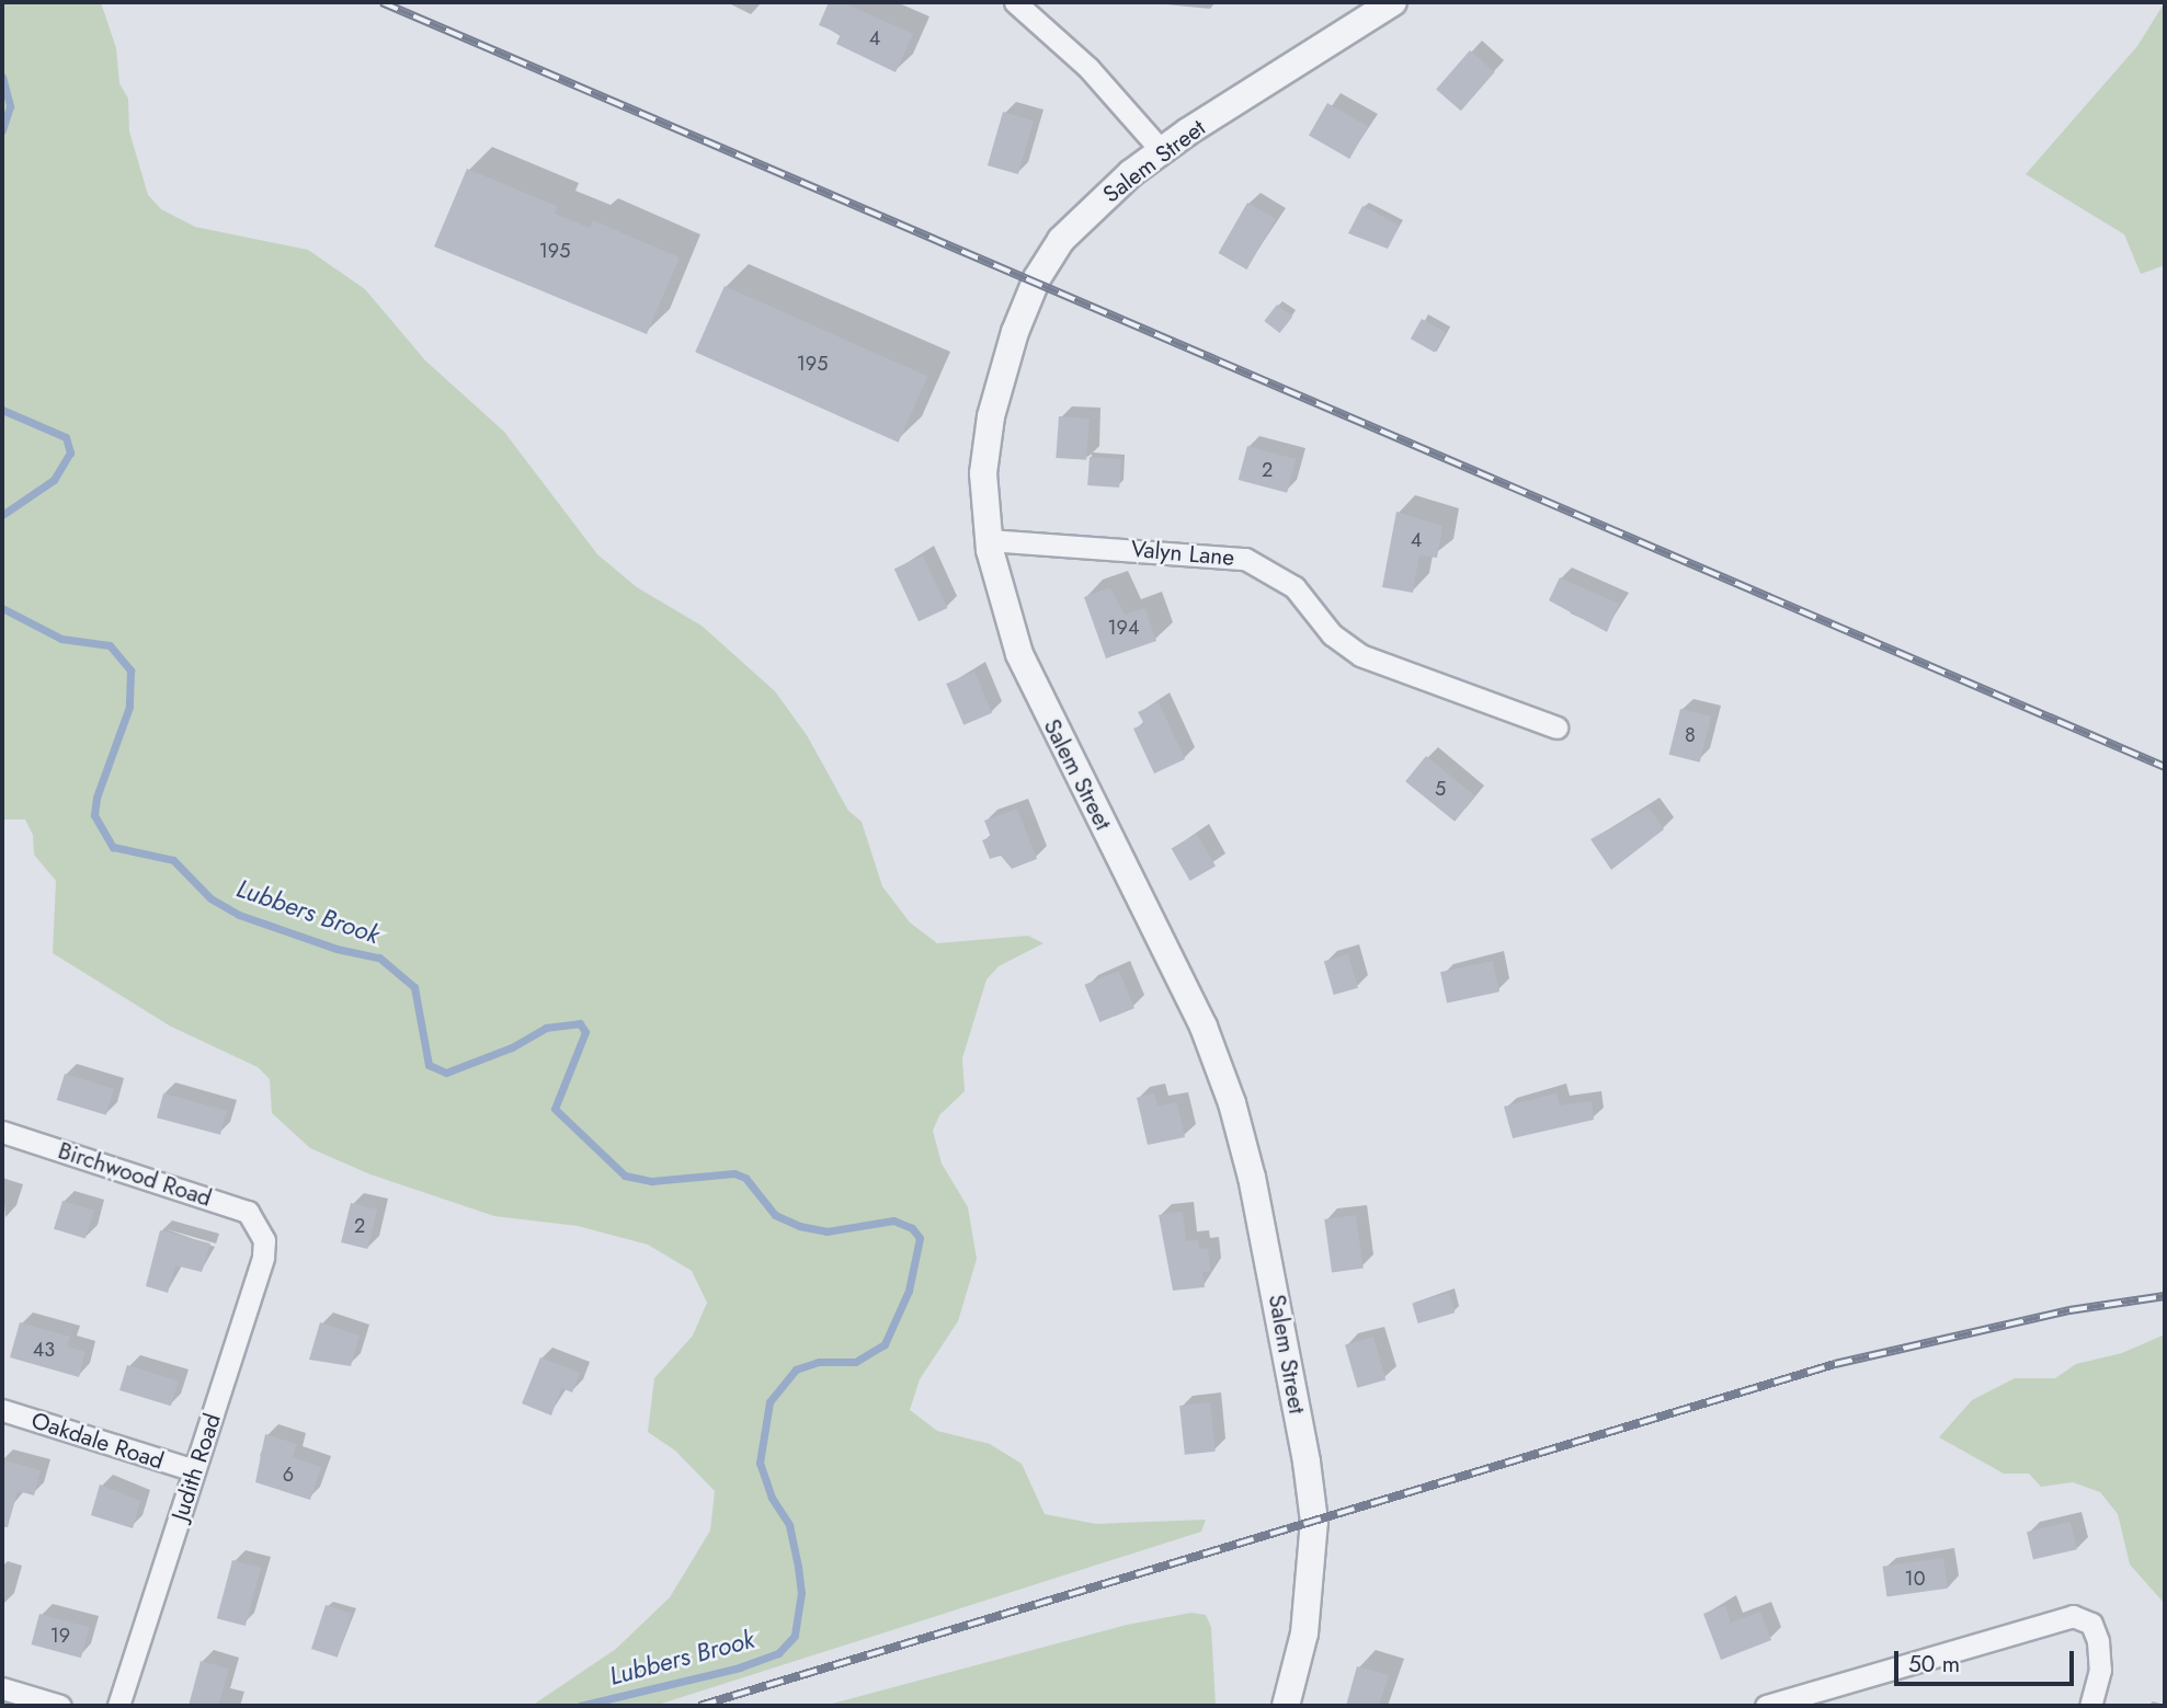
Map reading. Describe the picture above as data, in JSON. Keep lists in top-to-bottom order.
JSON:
{
  "streets": {
    "street": [
      "Salem Street",
      "Valyn Lane",
      "Birchwood Road",
      "Oakdale Road",
      "Judith Road"
    ]
  },
  "crossings": [
    ["Salem Street", "Valyn Lane"],
    ["Birchwood Road", "Judith Road"],
    ["Oakdale Road", "Judith Road"]
  ],
  "water": ["Lubbers Brook"],
  "house_numbers": [
    "4",
    "195",
    "195",
    "2",
    "4",
    "194",
    "8",
    "5",
    "2",
    "43",
    "6",
    "10",
    "19"
  ],
  "scale_bar": "50 m"
}
